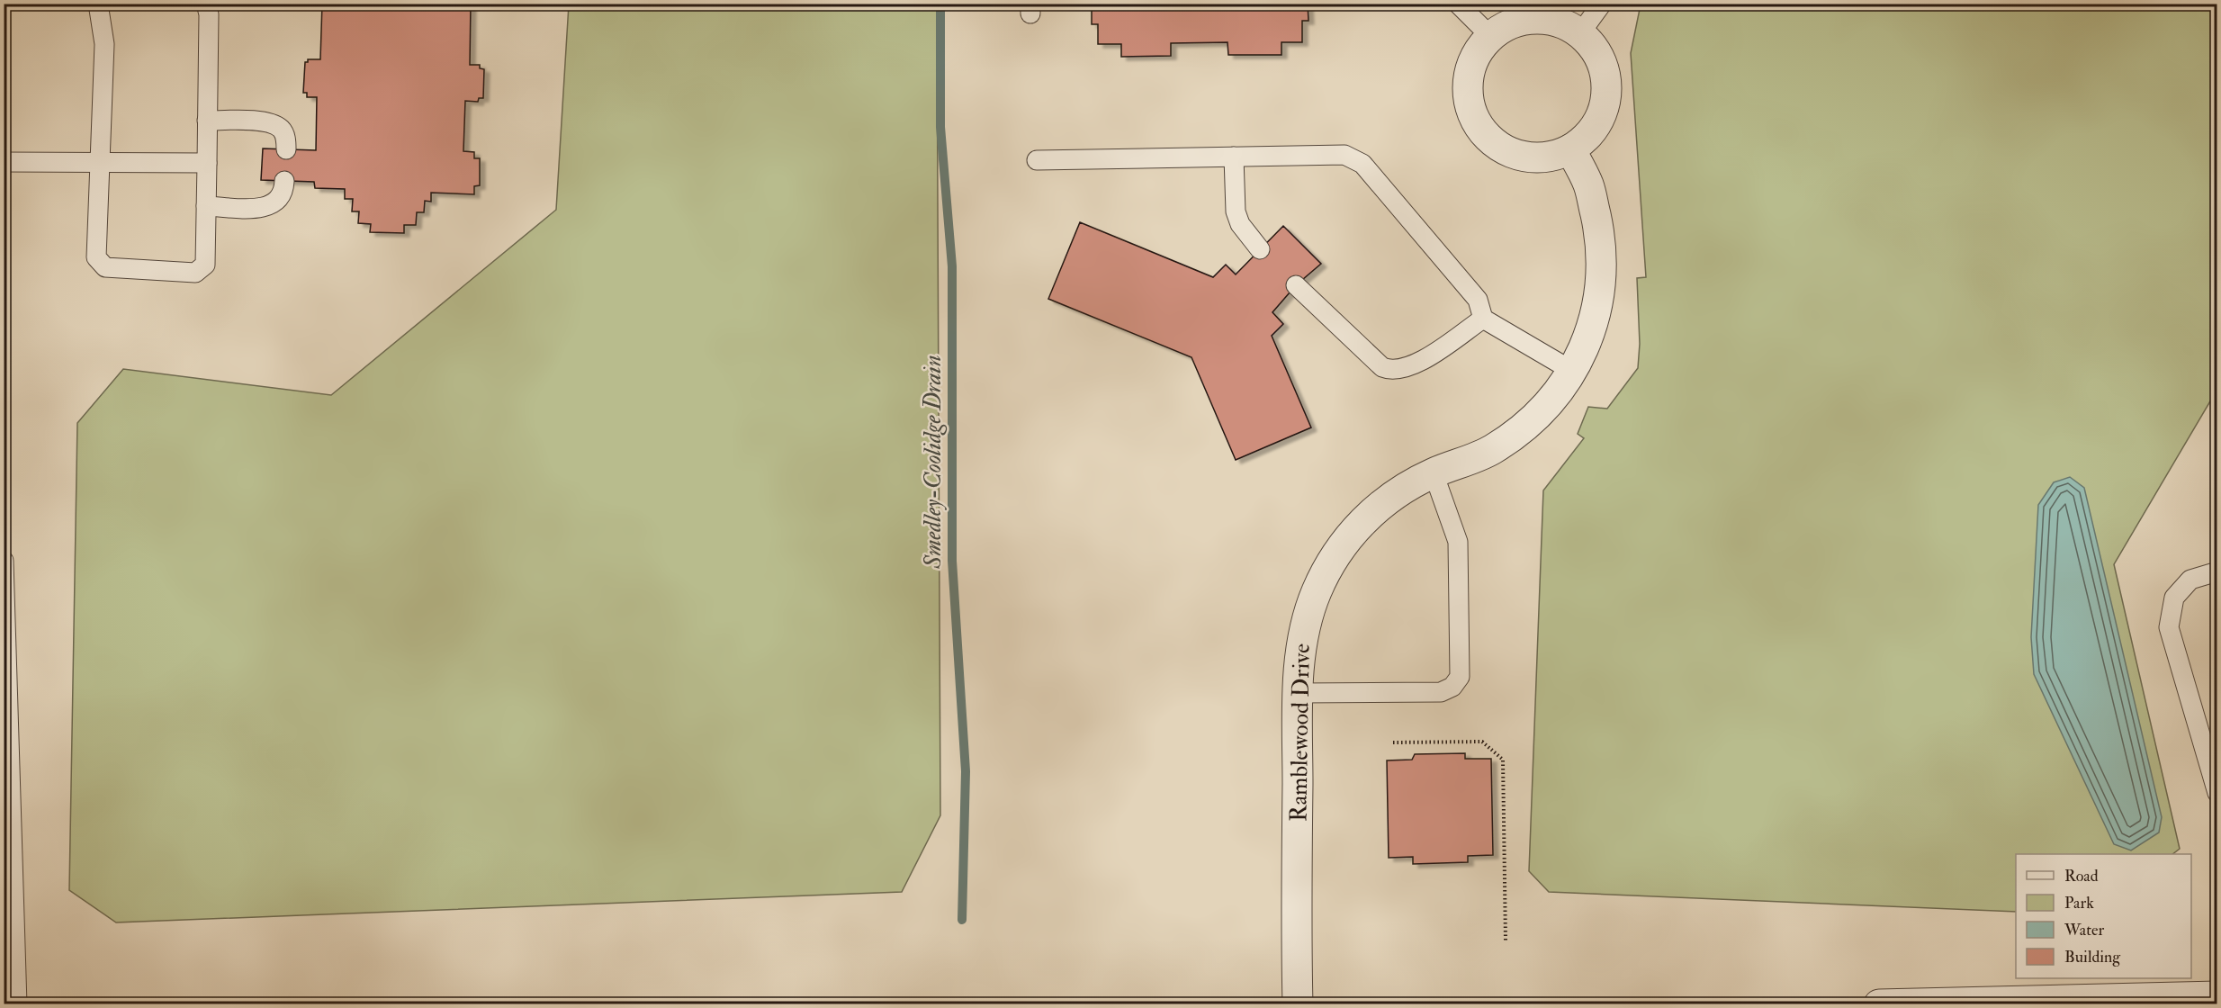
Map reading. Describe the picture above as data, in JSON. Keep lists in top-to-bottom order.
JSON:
{
  "streets": {
    "street": ["Ramblewood Drive"]
  },
  "water": ["Smedley-Coolidge Drain"],
  "legend": [
    "Road",
    "Park",
    "Water",
    "Building"
  ]
}
